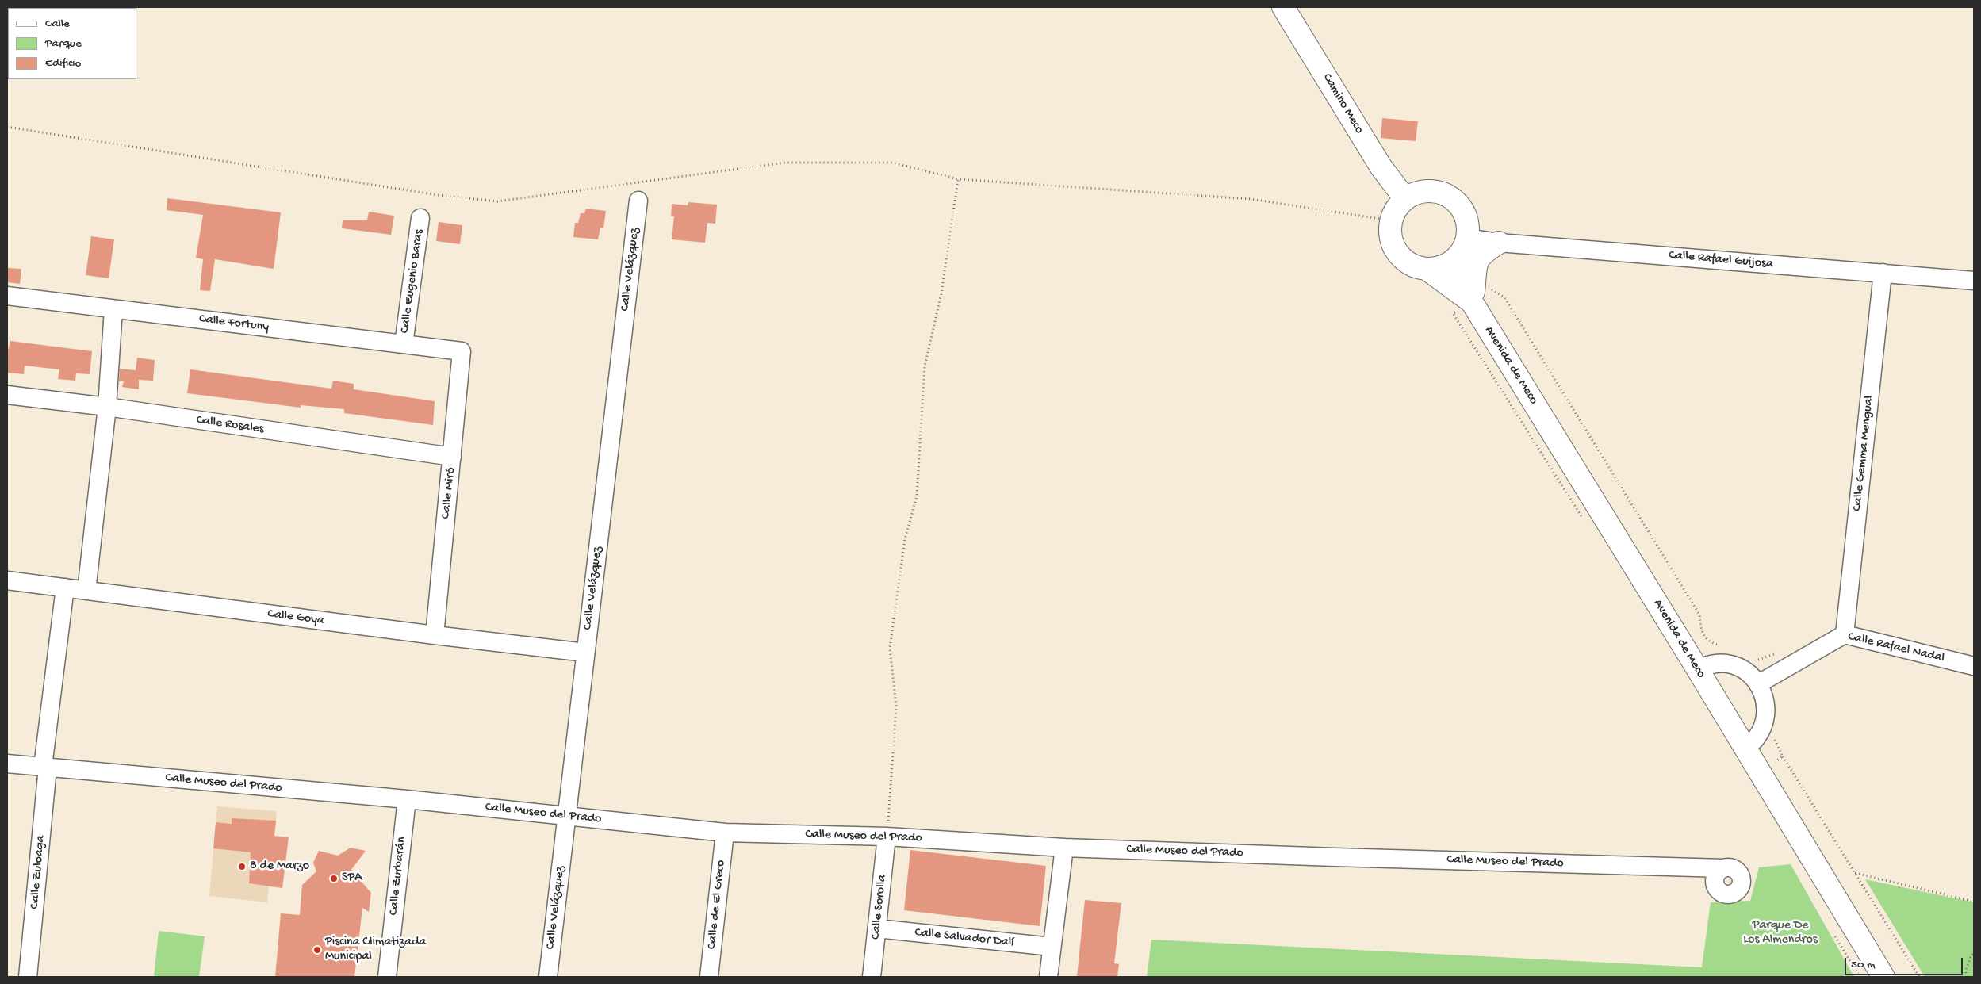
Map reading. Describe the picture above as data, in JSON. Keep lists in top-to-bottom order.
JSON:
{
  "streets": {
    "street": [
      "Camino Meco",
      "Calle Rafael Guijosa",
      "Calle Velázquez",
      "Calle Eugenio Baras",
      "Calle Fortuny",
      "Avenida de Meco",
      "Calle Rosales",
      "Calle Gemma Mengual",
      "Calle Miró",
      "Calle Goya",
      "Calle Rafael Nadal",
      "Calle Museo del Prado",
      "Calle Zuloaga",
      "Calle Zurbarán",
      "Calle de El Greco",
      "Calle Sorolla",
      "Calle Salvador Dalí"
    ]
  },
  "crossings": [
    ["Camino Meco", "Calle Rafael Guijosa"],
    ["Camino Meco", "Avenida de Meco"],
    ["Calle Rafael Guijosa", "Avenida de Meco"],
    ["Calle Rafael Guijosa", "Calle Gemma Mengual"],
    ["Calle Velázquez", "Calle Goya"],
    ["Calle Velázquez", "Calle Museo del Prado"],
    ["Calle Eugenio Baras", "Calle Fortuny"],
    ["Calle Fortuny", "Calle Miró"],
    ["Calle Rosales", "Calle Miró"],
    ["Calle Gemma Mengual", "Calle Rafael Nadal"],
    ["Calle Miró", "Calle Goya"],
    ["Calle Goya", "Calle Zuloaga"],
    ["Calle Museo del Prado", "Calle Zuloaga"],
    ["Calle Museo del Prado", "Calle Zurbarán"],
    ["Calle Museo del Prado", "Calle de El Greco"],
    ["Calle Museo del Prado", "Calle Sorolla"],
    ["Calle Sorolla", "Calle Salvador Dalí"]
  ],
  "parks": ["Parque De Los Almendros"],
  "places": ["8 de Marzo", "SPA", "Piscina Climatizada Municipal"],
  "legend": ["Calle", "Parque", "Edificio"],
  "scale_bar": "50 m"
}
